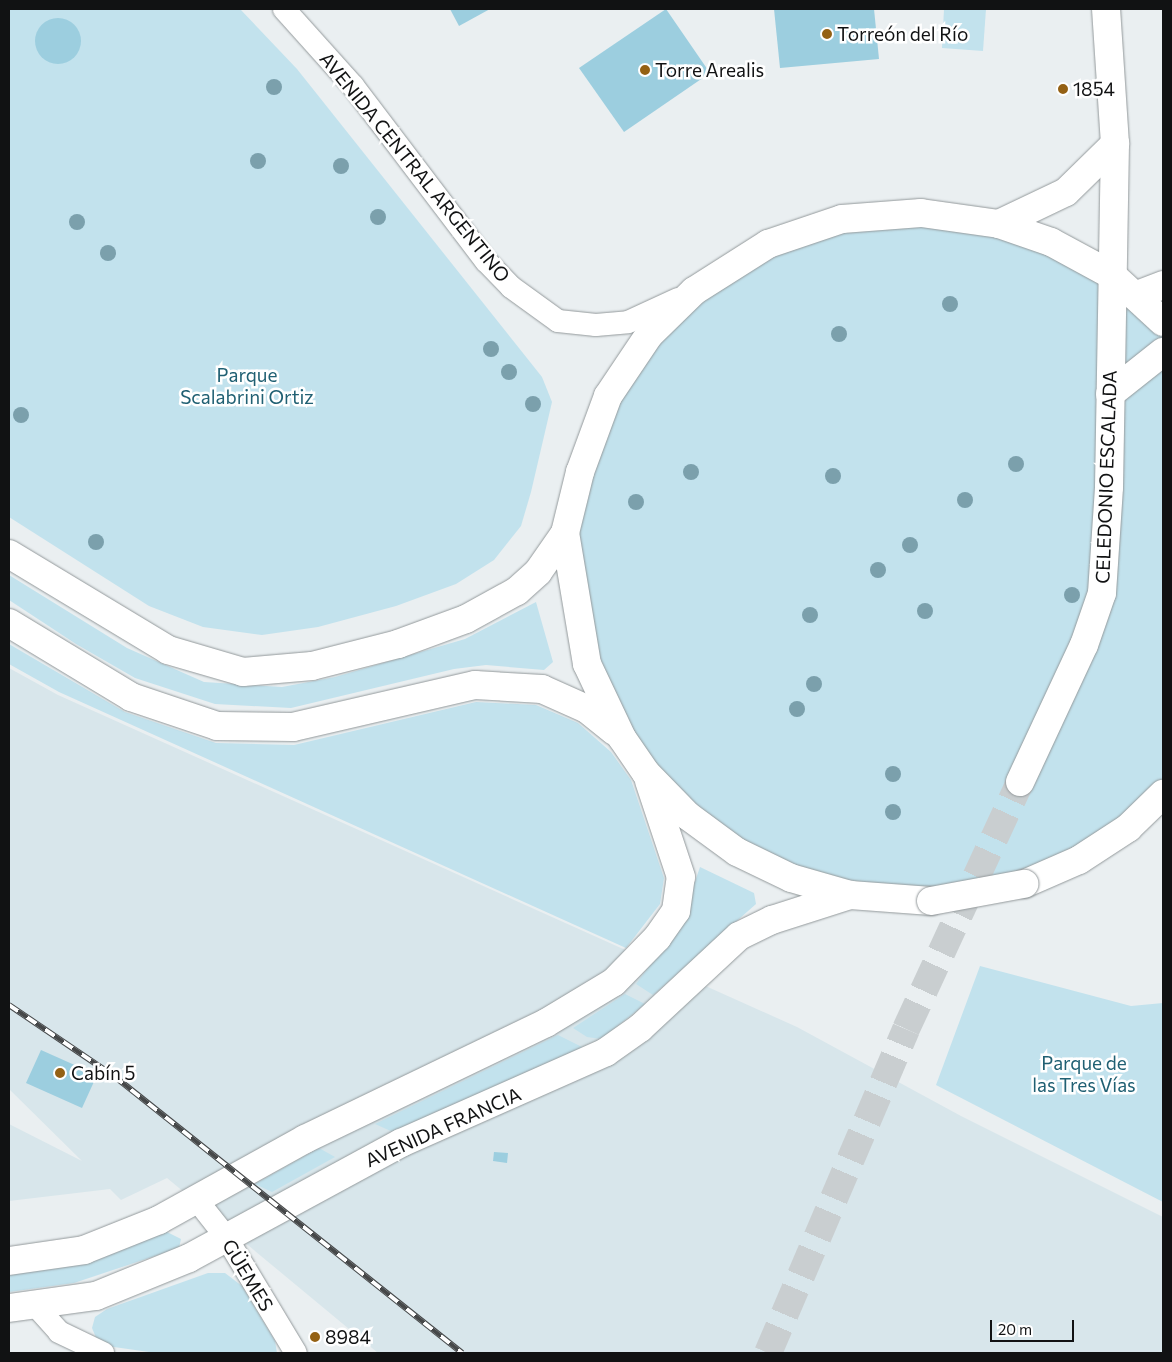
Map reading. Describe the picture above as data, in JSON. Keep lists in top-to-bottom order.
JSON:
{
  "streets": {
    "main road": ["CELEDONIO ESCALADA", "AVENIDA FRANCIA"],
    "street": ["AVENIDA CENTRAL ARGENTINO", "GÜEMES"]
  },
  "crossings": [
    ["AVENIDA FRANCIA", "GÜEMES"]
  ],
  "parks": ["Parque Scalabrini Ortiz", "Parque de las Tres Vías"],
  "places": [
    "Torreón del Río",
    "Torre Arealis",
    "1854",
    "Cabín 5",
    "8984"
  ],
  "scale_bar": "20 m"
}
